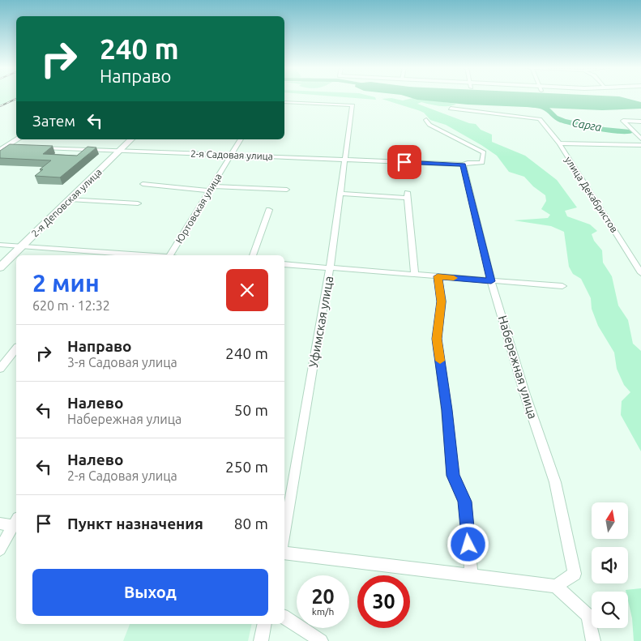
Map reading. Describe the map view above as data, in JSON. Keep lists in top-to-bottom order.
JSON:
{
  "streets": {
    "street": [
      "2-я Садовая улица",
      "улица Декабристов",
      "2-я Деповская улица",
      "Юртовская улица",
      "Уфимская улица",
      "Набережная улица"
    ]
  },
  "crossings": [
    ["2-я Садовая улица", "2-я Деповская улица"],
    ["2-я Садовая улица", "Юртовская улица"],
    ["2-я Садовая улица", "Уфимская улица"],
    ["2-я Садовая улица", "Набережная улица"]
  ],
  "water": ["Сарга"],
  "north": "top",
  "page": {
    "turn": ["240 m", "Направо"],
    "then": "Затем",
    "heading": ["2 мин", "620 m · 12:32"],
    "list": [
      {
        "name": "Направо",
        "note": "3-я Садовая улица",
        "value": "240 m"
      },
      {
        "name": "Налево",
        "note": "Набережная улица",
        "value": "50 m"
      },
      {
        "name": "Налево",
        "note": "2-я Садовая улица",
        "value": "250 m"
      },
      {
        "name": "Пункт назначения",
        "value": "80 m"
      }
    ],
    "buttons": "Выход",
    "speed": "20 km/h",
    "limit": "30"
  }
}
